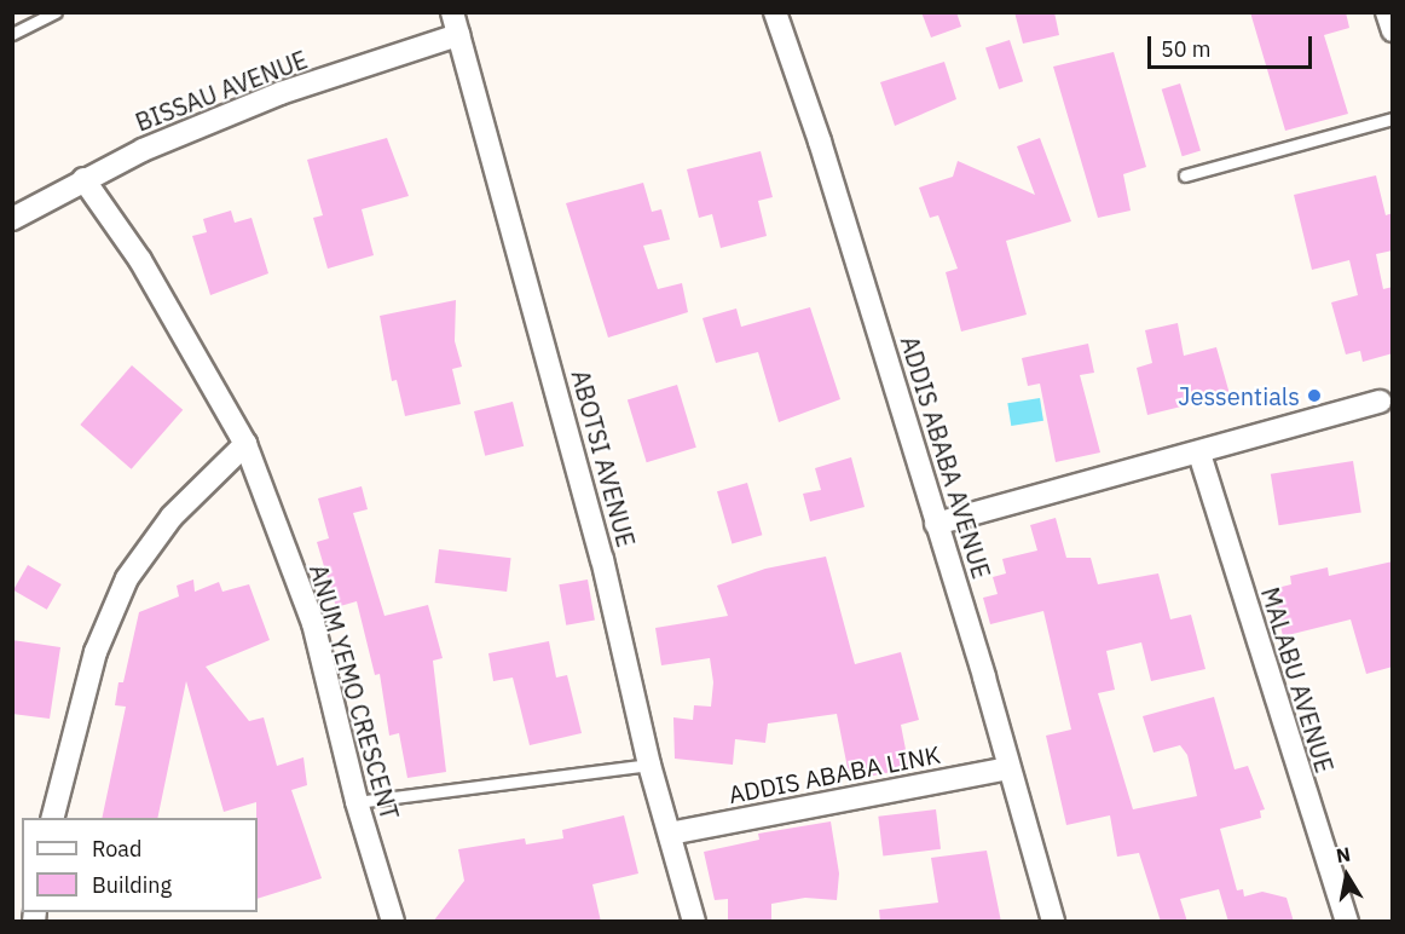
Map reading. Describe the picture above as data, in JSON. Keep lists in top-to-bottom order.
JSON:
{
  "streets": {
    "street": [
      "BISSAU AVENUE",
      "ADDIS ABABA AVENUE",
      "ABOTSI AVENUE",
      "MALABU AVENUE",
      "ANUM YEMO CRESCENT",
      "ADDIS ABABA LINK"
    ]
  },
  "crossings": [
    ["BISSAU AVENUE", "ABOTSI AVENUE"],
    ["BISSAU AVENUE", "ANUM YEMO CRESCENT"],
    ["ADDIS ABABA AVENUE", "ADDIS ABABA LINK"],
    ["ABOTSI AVENUE", "ADDIS ABABA LINK"]
  ],
  "places": ["Jessentials"],
  "legend": ["Road", "Building"],
  "scale_bar": "50 m",
  "north": "top"
}
